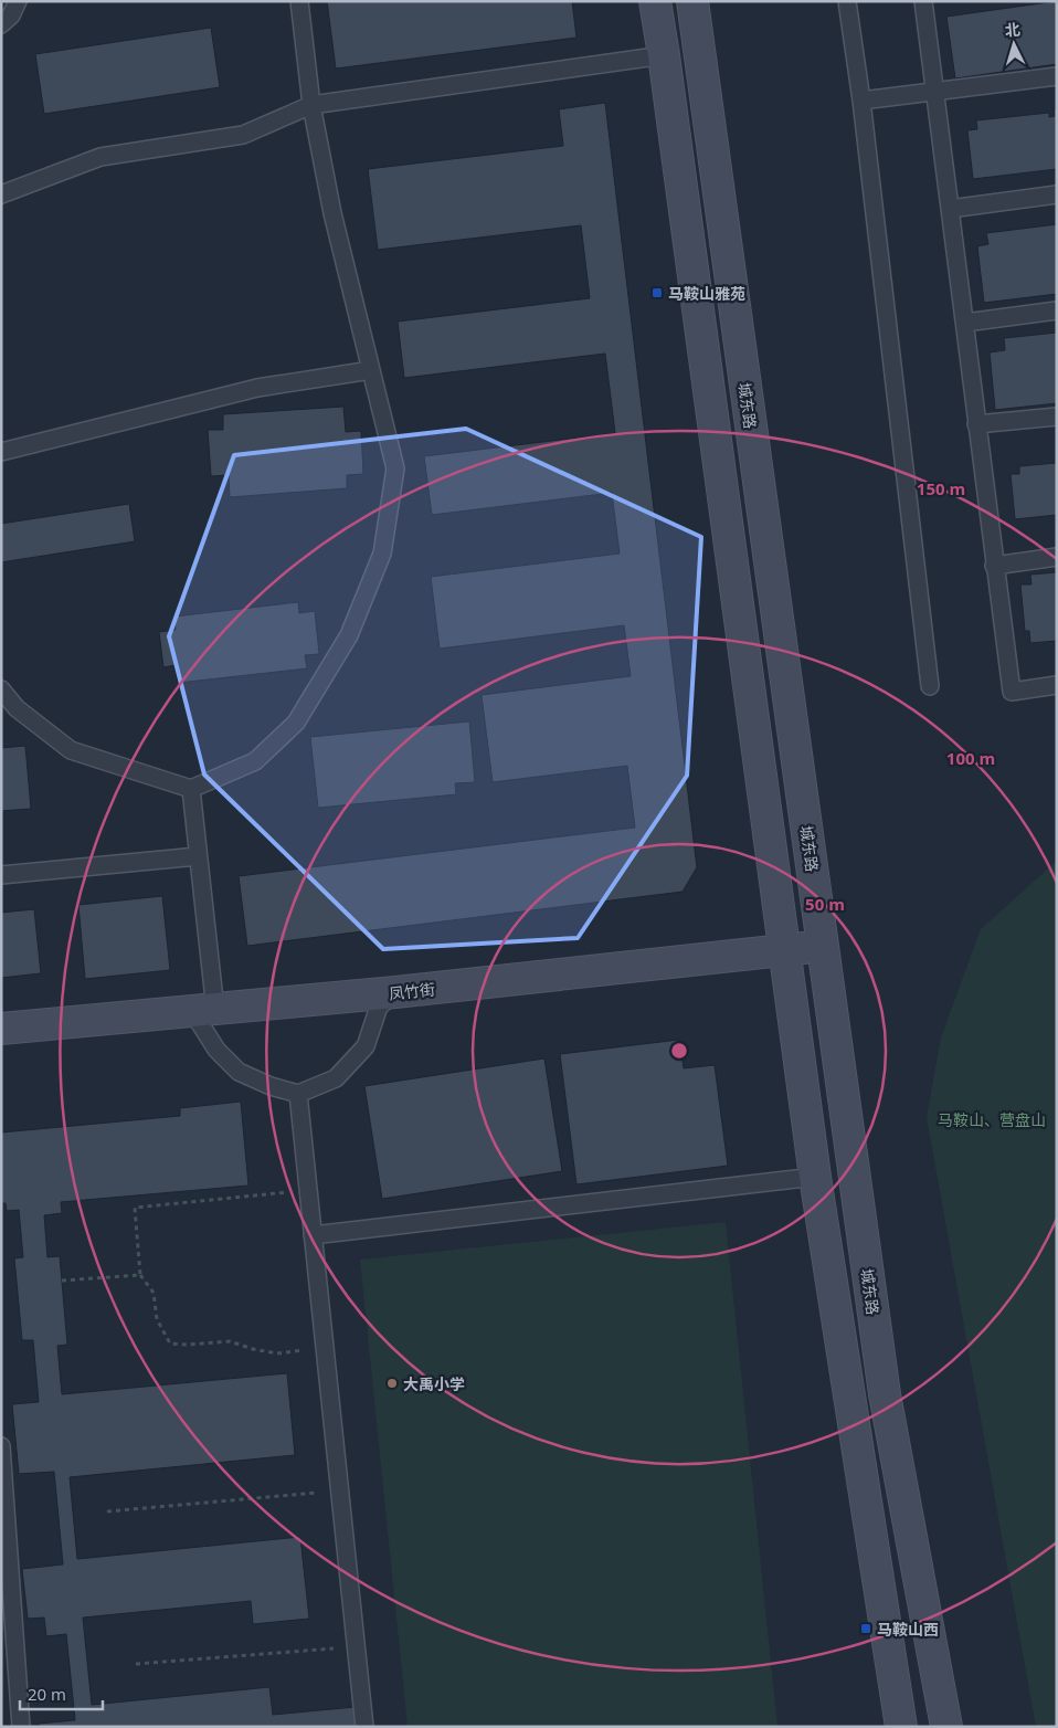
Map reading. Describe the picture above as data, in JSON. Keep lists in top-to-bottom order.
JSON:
{
  "streets": {
    "street": ["城东路", "凤竹街"]
  },
  "crossings": [
    ["城东路", "凤竹街"]
  ],
  "parks": ["马鞍山、营盘山"],
  "places": {
    "transit": ["马鞍山雅苑", "马鞍山西"],
    "other": ["大禹小学"]
  },
  "scale_bar": "20 m",
  "north": "top",
  "rings": ["150 m", "100 m", "50 m"]
}
